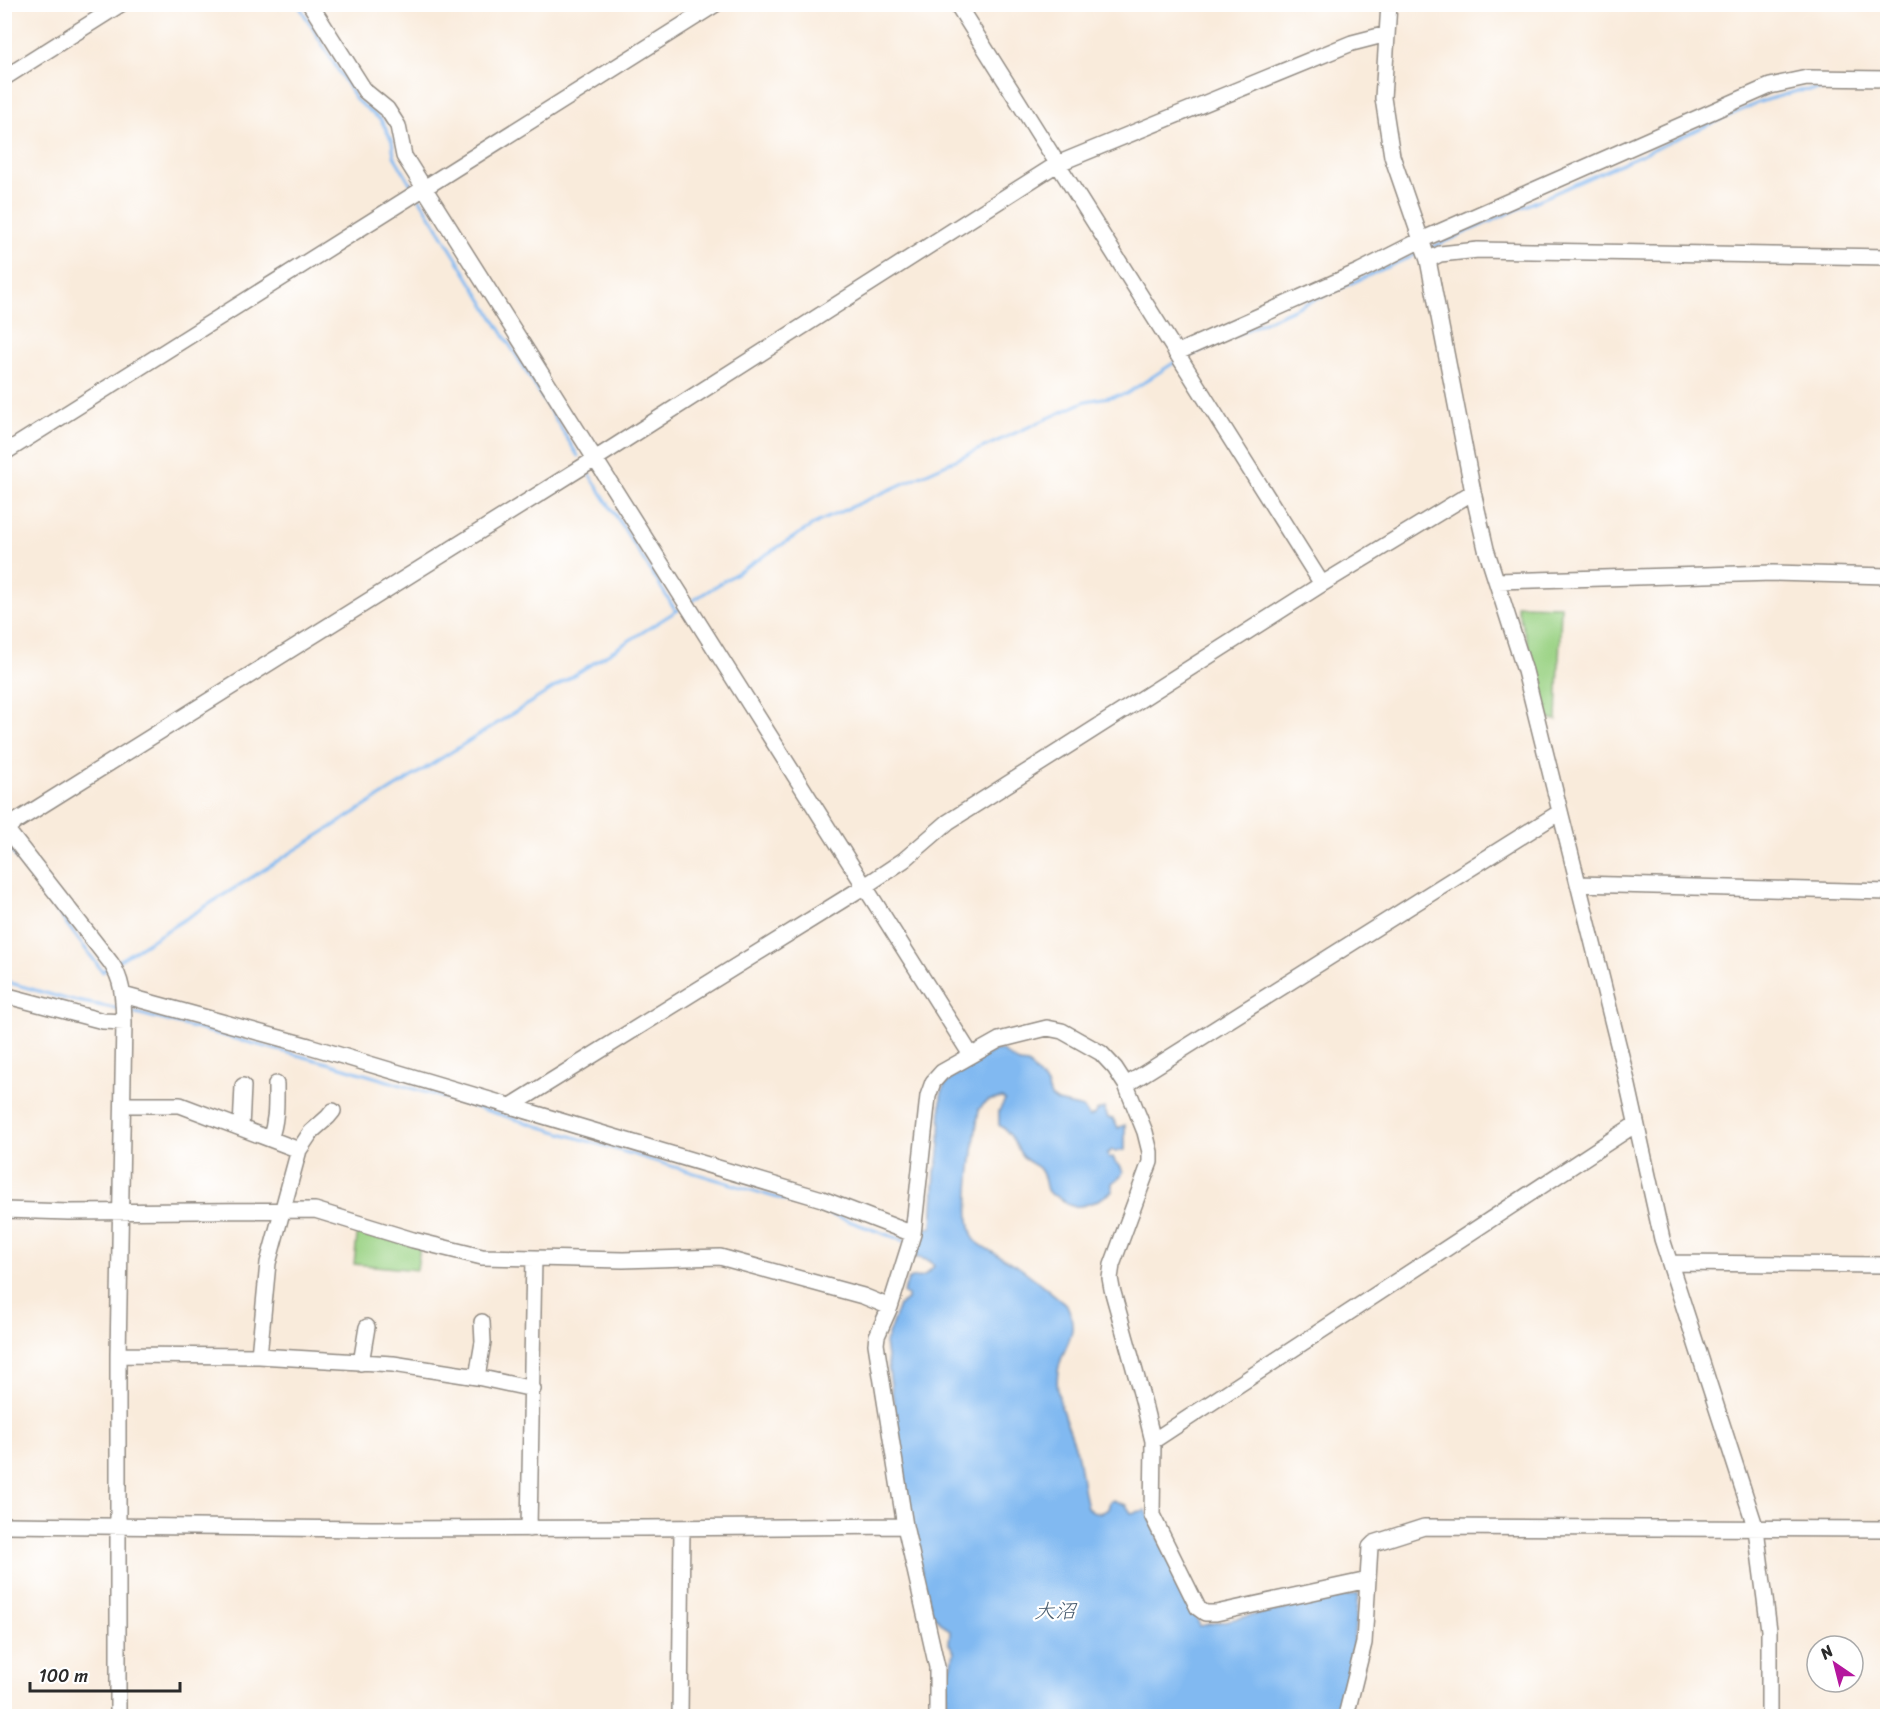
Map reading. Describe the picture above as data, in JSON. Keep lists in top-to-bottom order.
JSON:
{
  "water": ["大沼"],
  "scale_bar": "100 m",
  "north": "top left"
}
